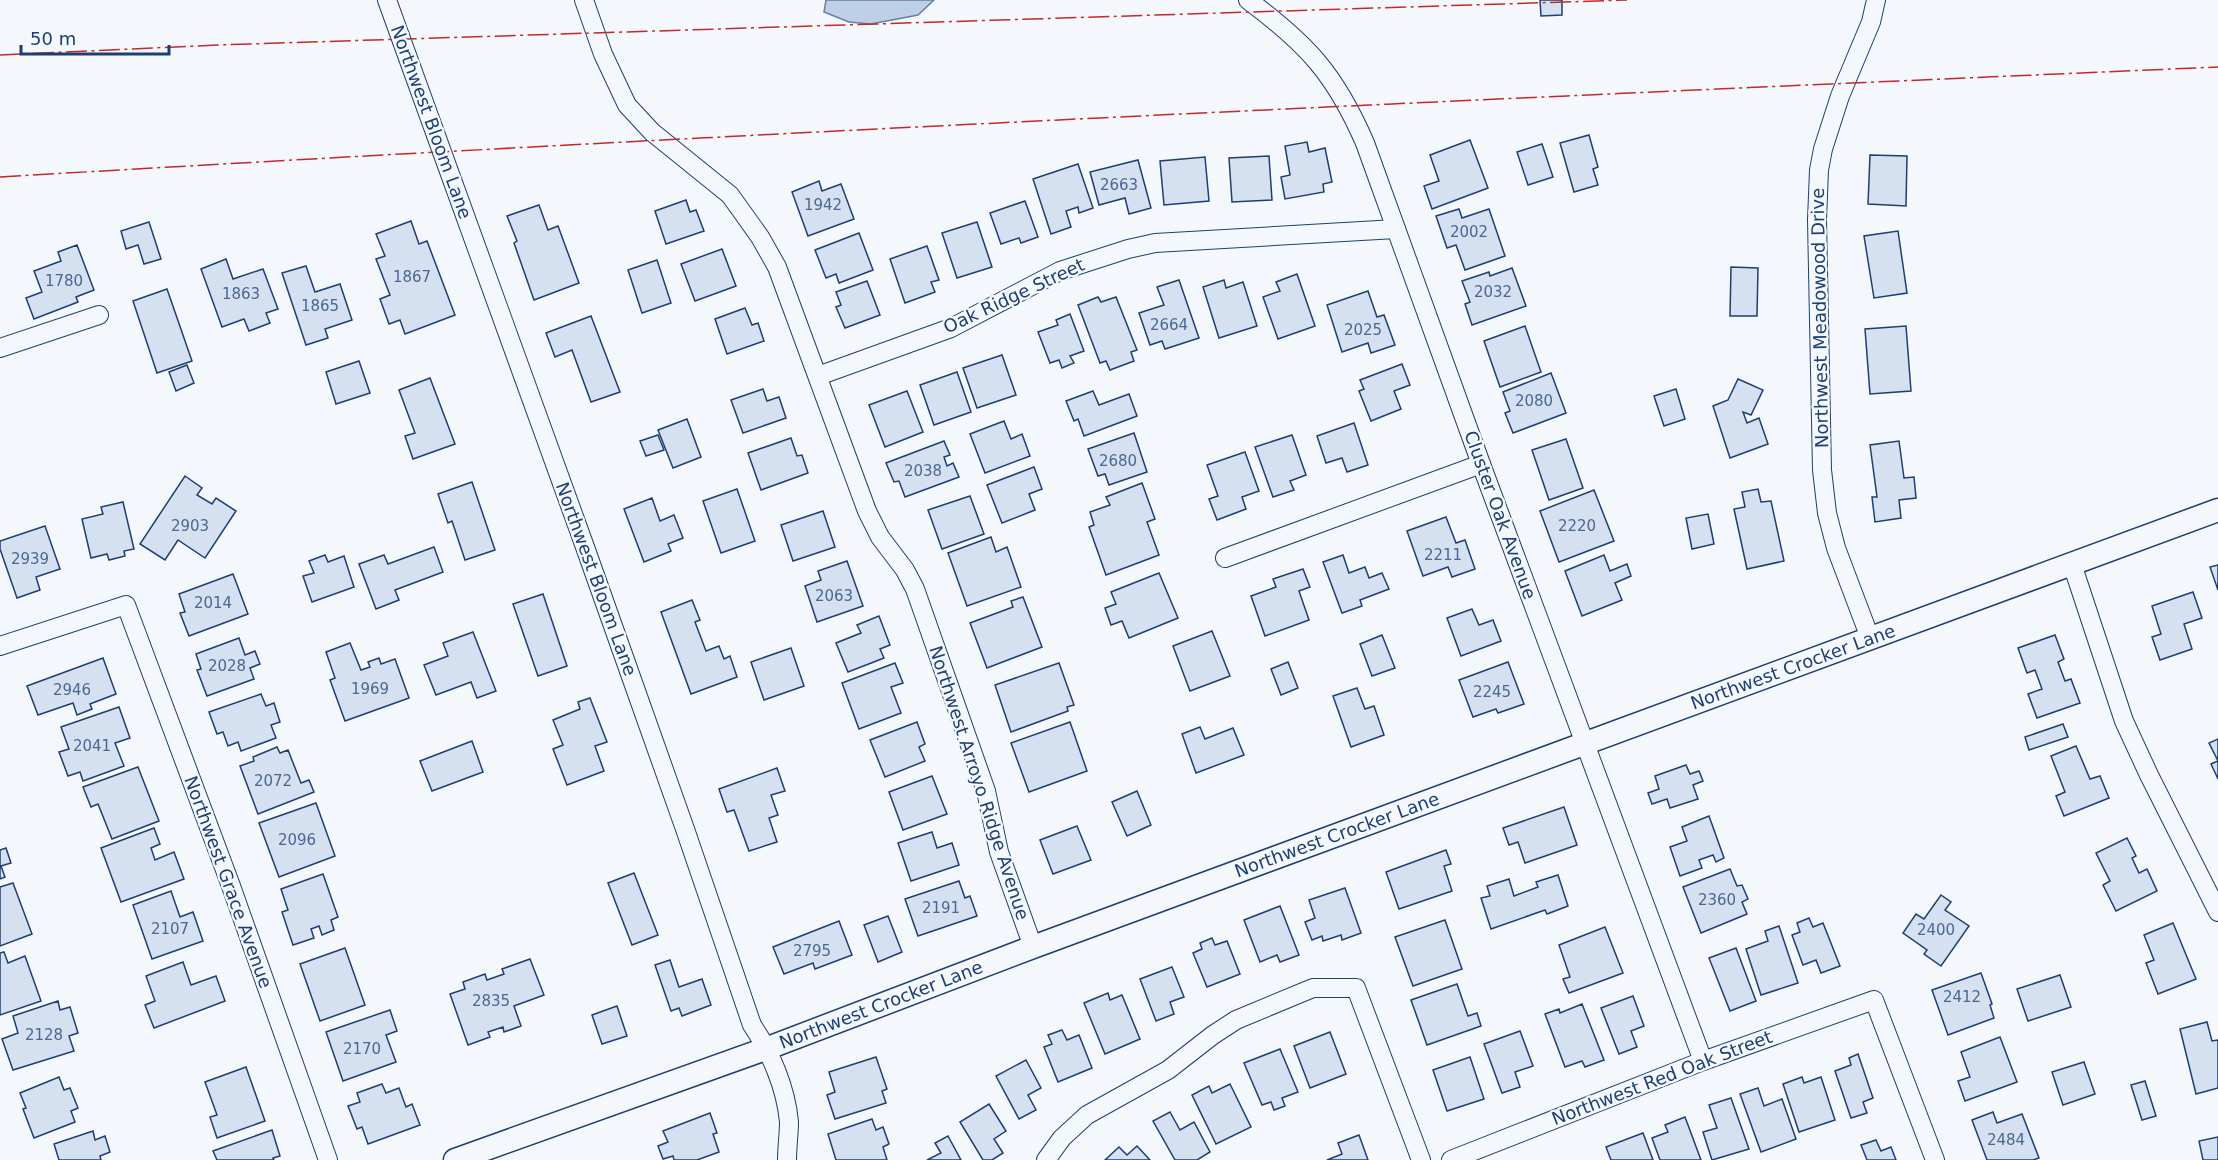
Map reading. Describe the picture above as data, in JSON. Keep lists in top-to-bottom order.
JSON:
{
  "streets": {
    "street": [
      "Northwest Bloom Lane",
      "Oak Ridge Street",
      "Northwest Meadowood Drive",
      "Cluster Oak Avenue",
      "Northwest Crocker Lane",
      "Northwest Arroyo Ridge Avenue",
      "Northwest Grace Avenue",
      "Northwest Red Oak Street"
    ]
  },
  "crossings": [
    ["Northwest Bloom Lane", "Northwest Crocker Lane"],
    ["Oak Ridge Street", "Cluster Oak Avenue"],
    ["Oak Ridge Street", "Northwest Arroyo Ridge Avenue"],
    ["Northwest Meadowood Drive", "Northwest Crocker Lane"],
    ["Cluster Oak Avenue", "Northwest Crocker Lane"],
    ["Cluster Oak Avenue", "Northwest Red Oak Street"],
    ["Northwest Crocker Lane", "Northwest Arroyo Ridge Avenue"]
  ],
  "house_numbers": [
    "2663",
    "1942",
    "2002",
    "1867",
    "1780",
    "2032",
    "1863",
    "1865",
    "2664",
    "2025",
    "2080",
    "2680",
    "2038",
    "2903",
    "2220",
    "2211",
    "2939",
    "2063",
    "2014",
    "2028",
    "1969",
    "2946",
    "2245",
    "2041",
    "2072",
    "2096",
    "2360",
    "2191",
    "2107",
    "2400",
    "2795",
    "2412",
    "2835",
    "2128",
    "2170",
    "2484"
  ],
  "scale_bar": "50 m"
}
